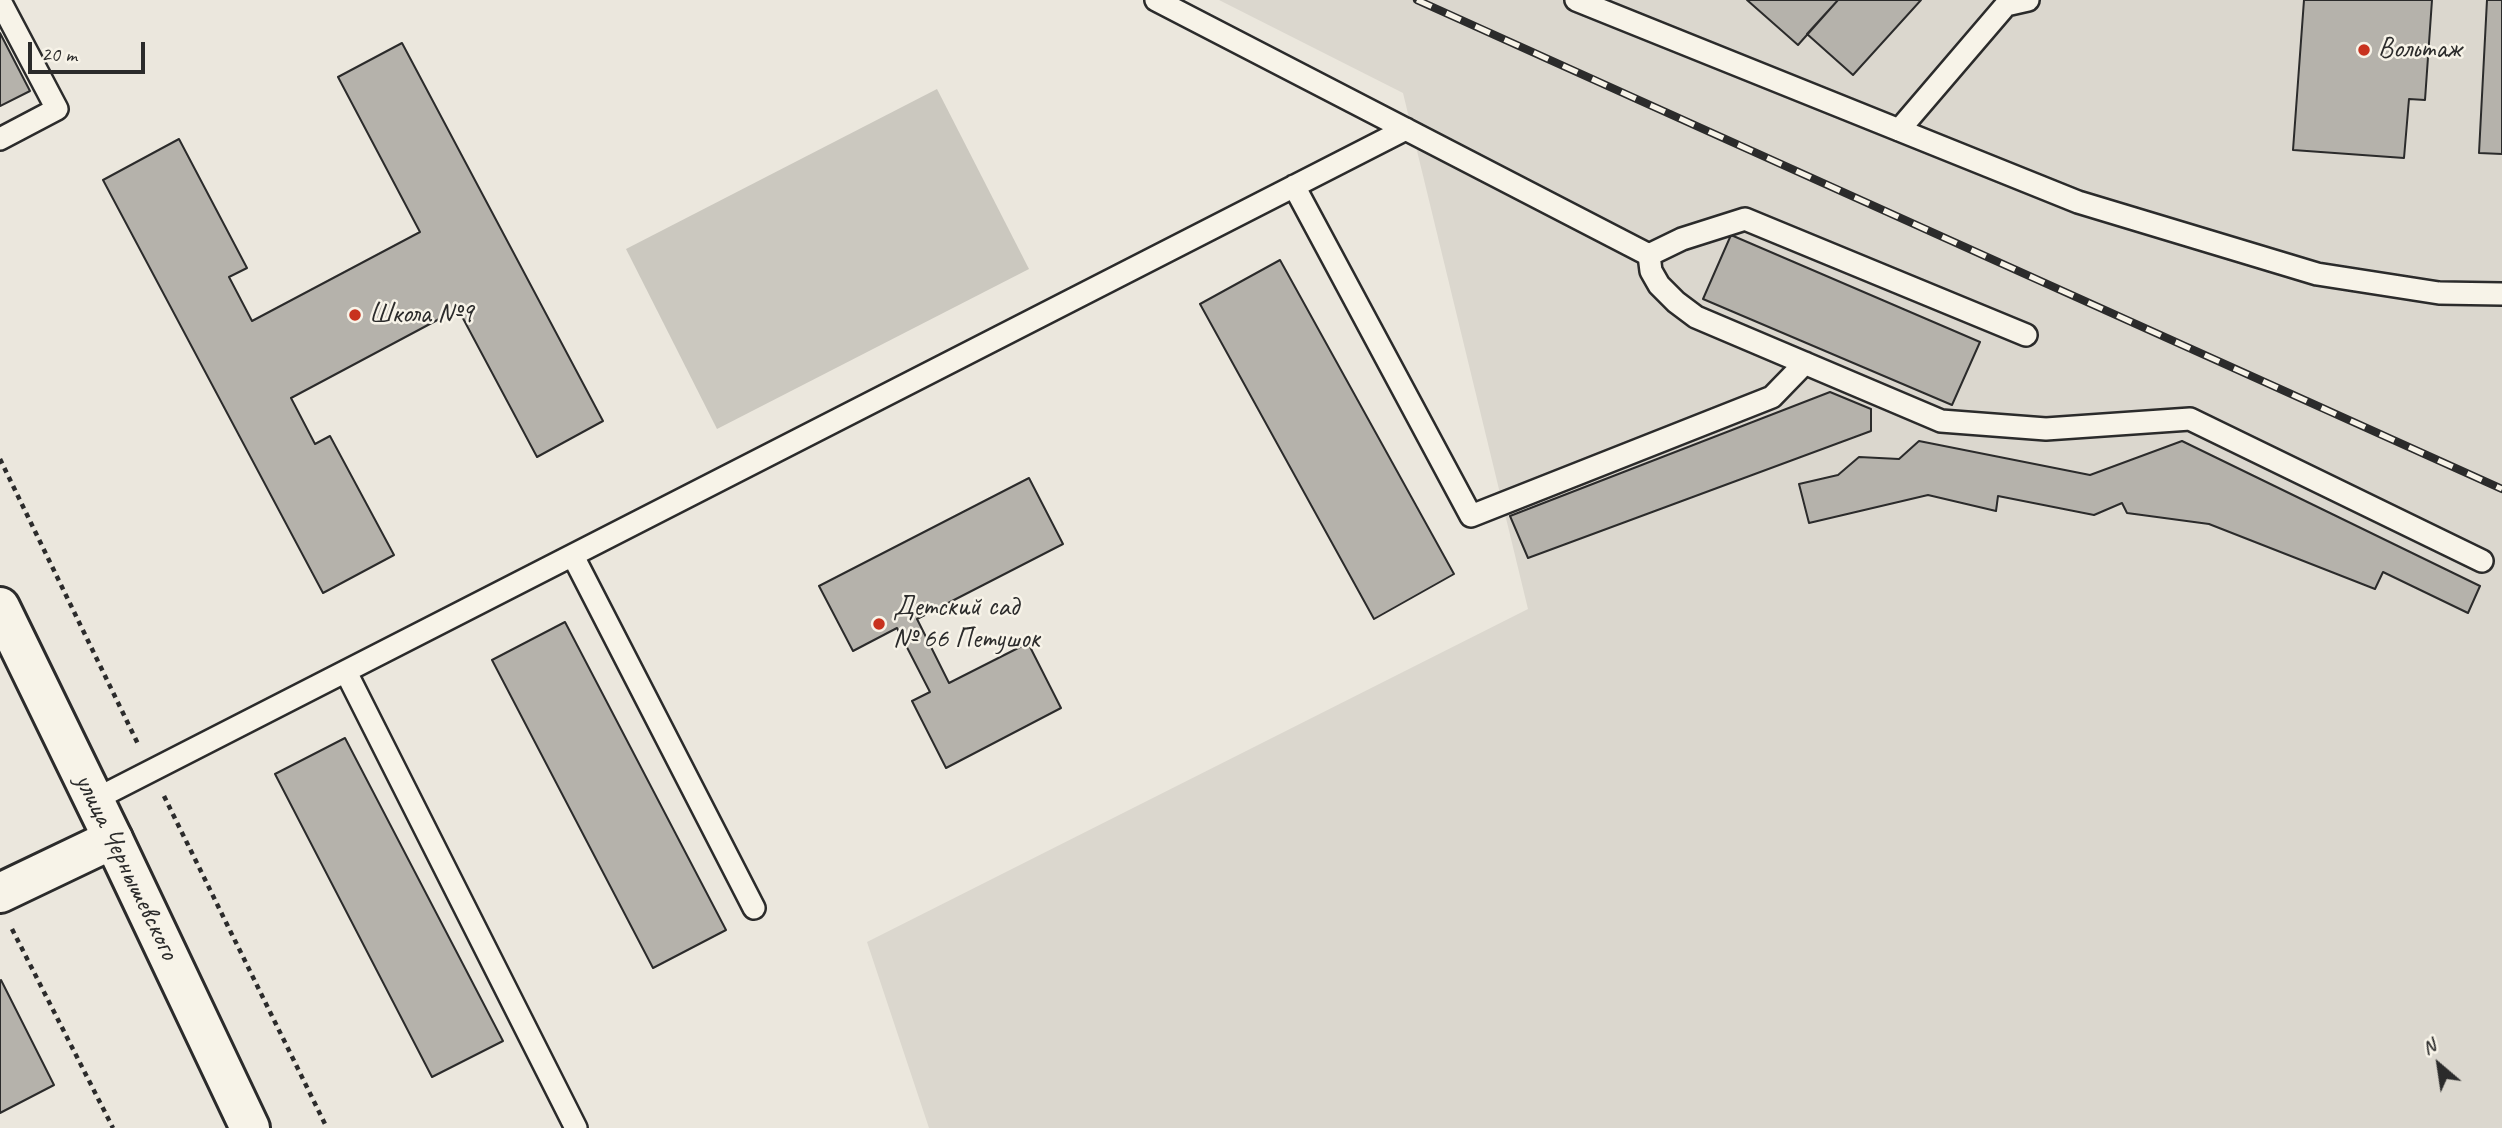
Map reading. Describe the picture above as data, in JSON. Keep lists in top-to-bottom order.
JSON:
{
  "streets": {
    "main road": ["улица Чернышевского"]
  },
  "places": ["Вольтаж", "Школа №9", "Детский сад № 66 Петушок"],
  "scale_bar": "20 m",
  "north": "top left"
}
